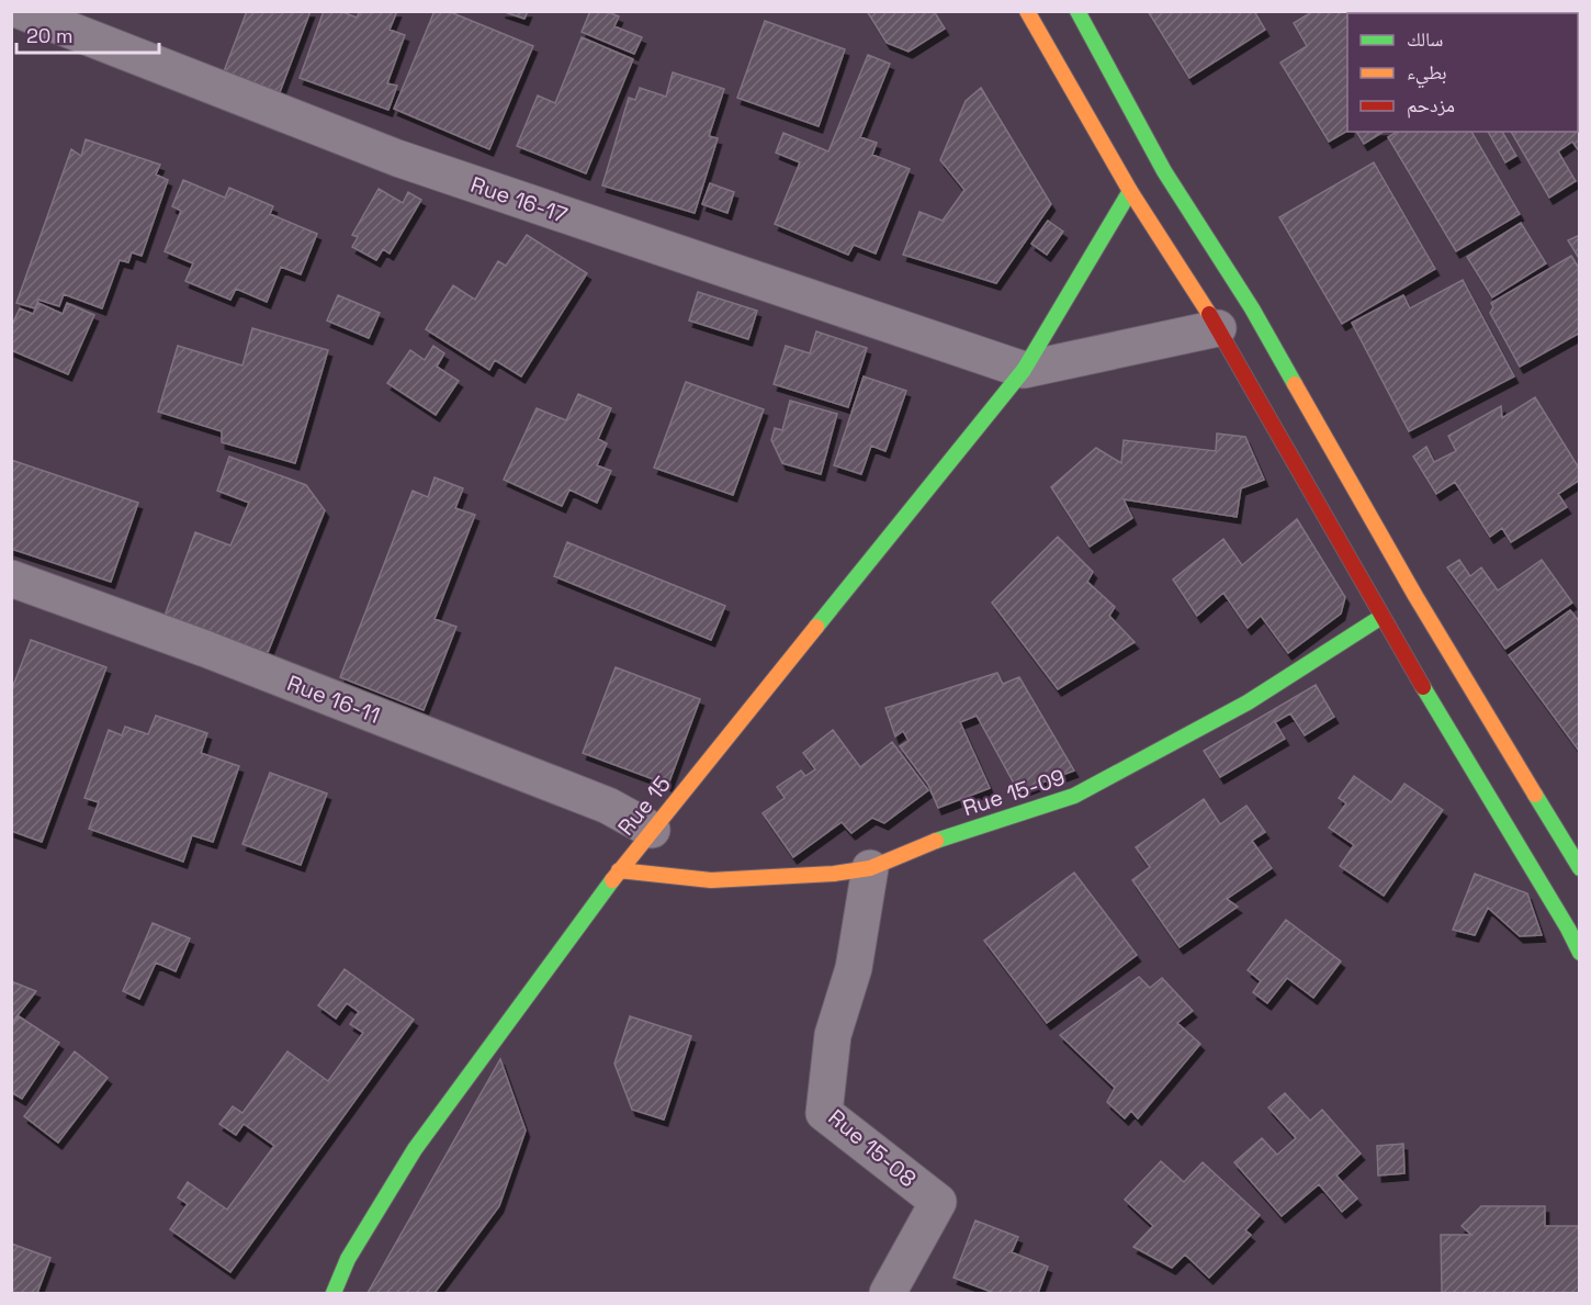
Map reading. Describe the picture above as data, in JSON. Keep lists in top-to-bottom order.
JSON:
{
  "streets": {
    "street": [
      "Rue 16-17",
      "Rue 16-11",
      "Rue 15-09",
      "Rue 15",
      "Rue 15-08"
    ]
  },
  "crossings": [
    ["Rue 16-17", "Rue 15"],
    ["Rue 16-11", "Rue 15"],
    ["Rue 15-09", "Rue 15"],
    ["Rue 15-09", "Rue 15-08"]
  ],
  "legend": ["سالك", "بطيء", "مزدحم"],
  "scale_bar": "20 m"
}
